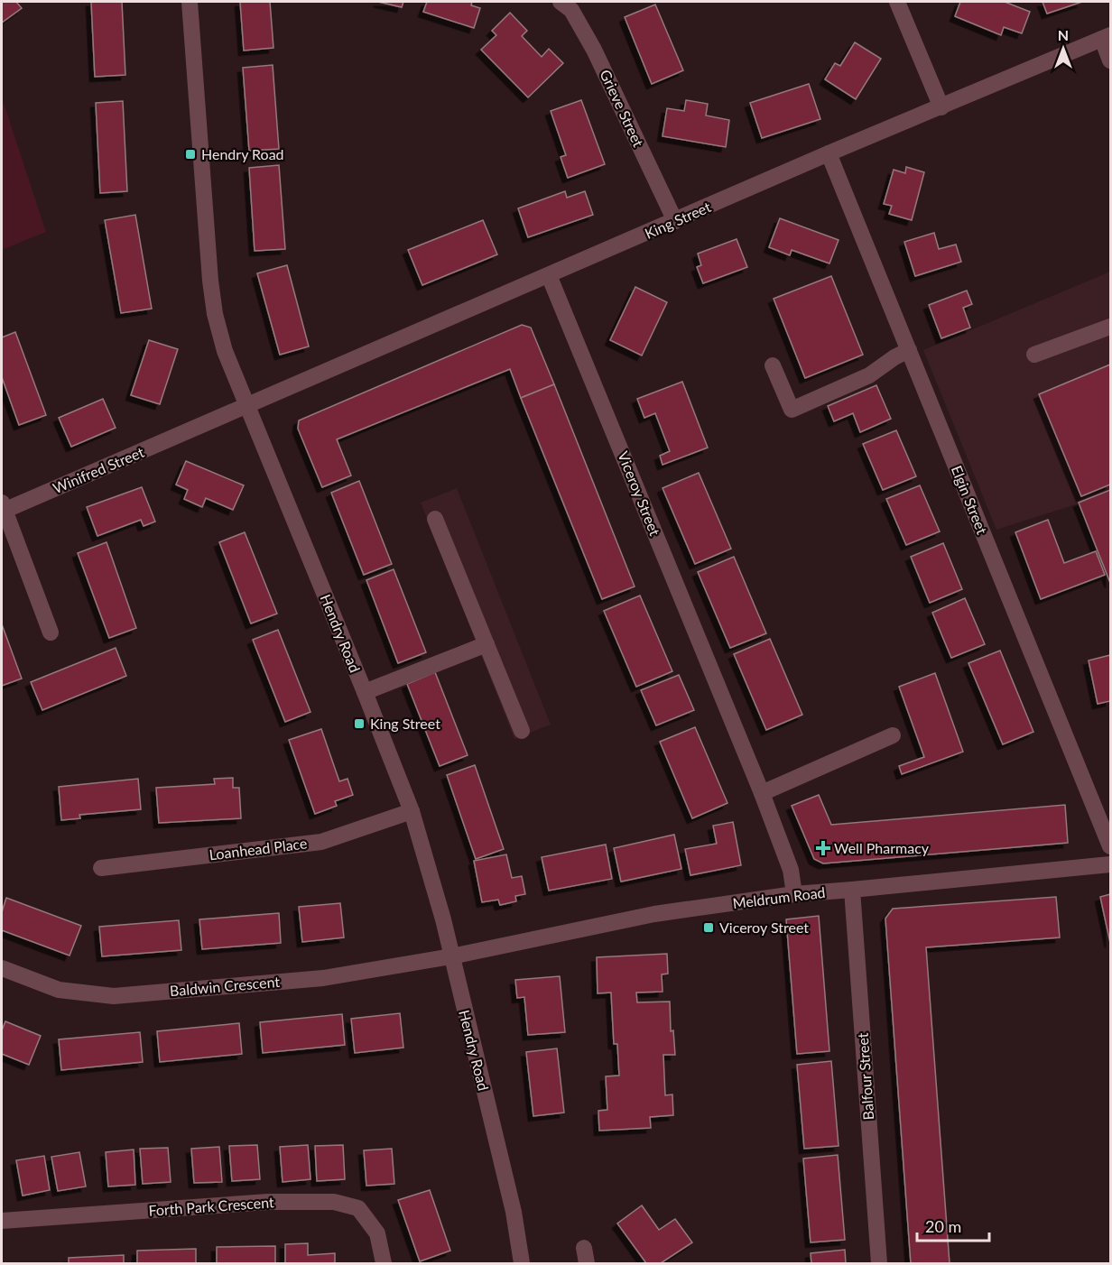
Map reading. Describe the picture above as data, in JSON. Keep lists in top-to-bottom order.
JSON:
{
  "streets": {
    "street": [
      "Grieve Street",
      "King Street",
      "Winifred Street",
      "Viceroy Street",
      "Elgin Street",
      "Hendry Road",
      "Loanhead Place",
      "Meldrum Road",
      "Baldwin Crescent",
      "Balfour Street",
      "Forth Park Crescent"
    ]
  },
  "crossings": [
    ["Grieve Street", "King Street"],
    ["King Street", "Winifred Street"],
    ["King Street", "Viceroy Street"],
    ["King Street", "Elgin Street"],
    ["King Street", "Hendry Road"],
    ["Winifred Street", "Hendry Road"],
    ["Viceroy Street", "Meldrum Road"],
    ["Hendry Road", "Loanhead Place"],
    ["Hendry Road", "Meldrum Road"],
    ["Hendry Road", "Baldwin Crescent"],
    ["Meldrum Road", "Baldwin Crescent"],
    ["Meldrum Road", "Balfour Street"]
  ],
  "places": {
    "transit": ["Hendry Road", "King Street", "Viceroy Street"],
    "health": ["Well Pharmacy"]
  },
  "scale_bar": "20 m",
  "north": "top"
}
